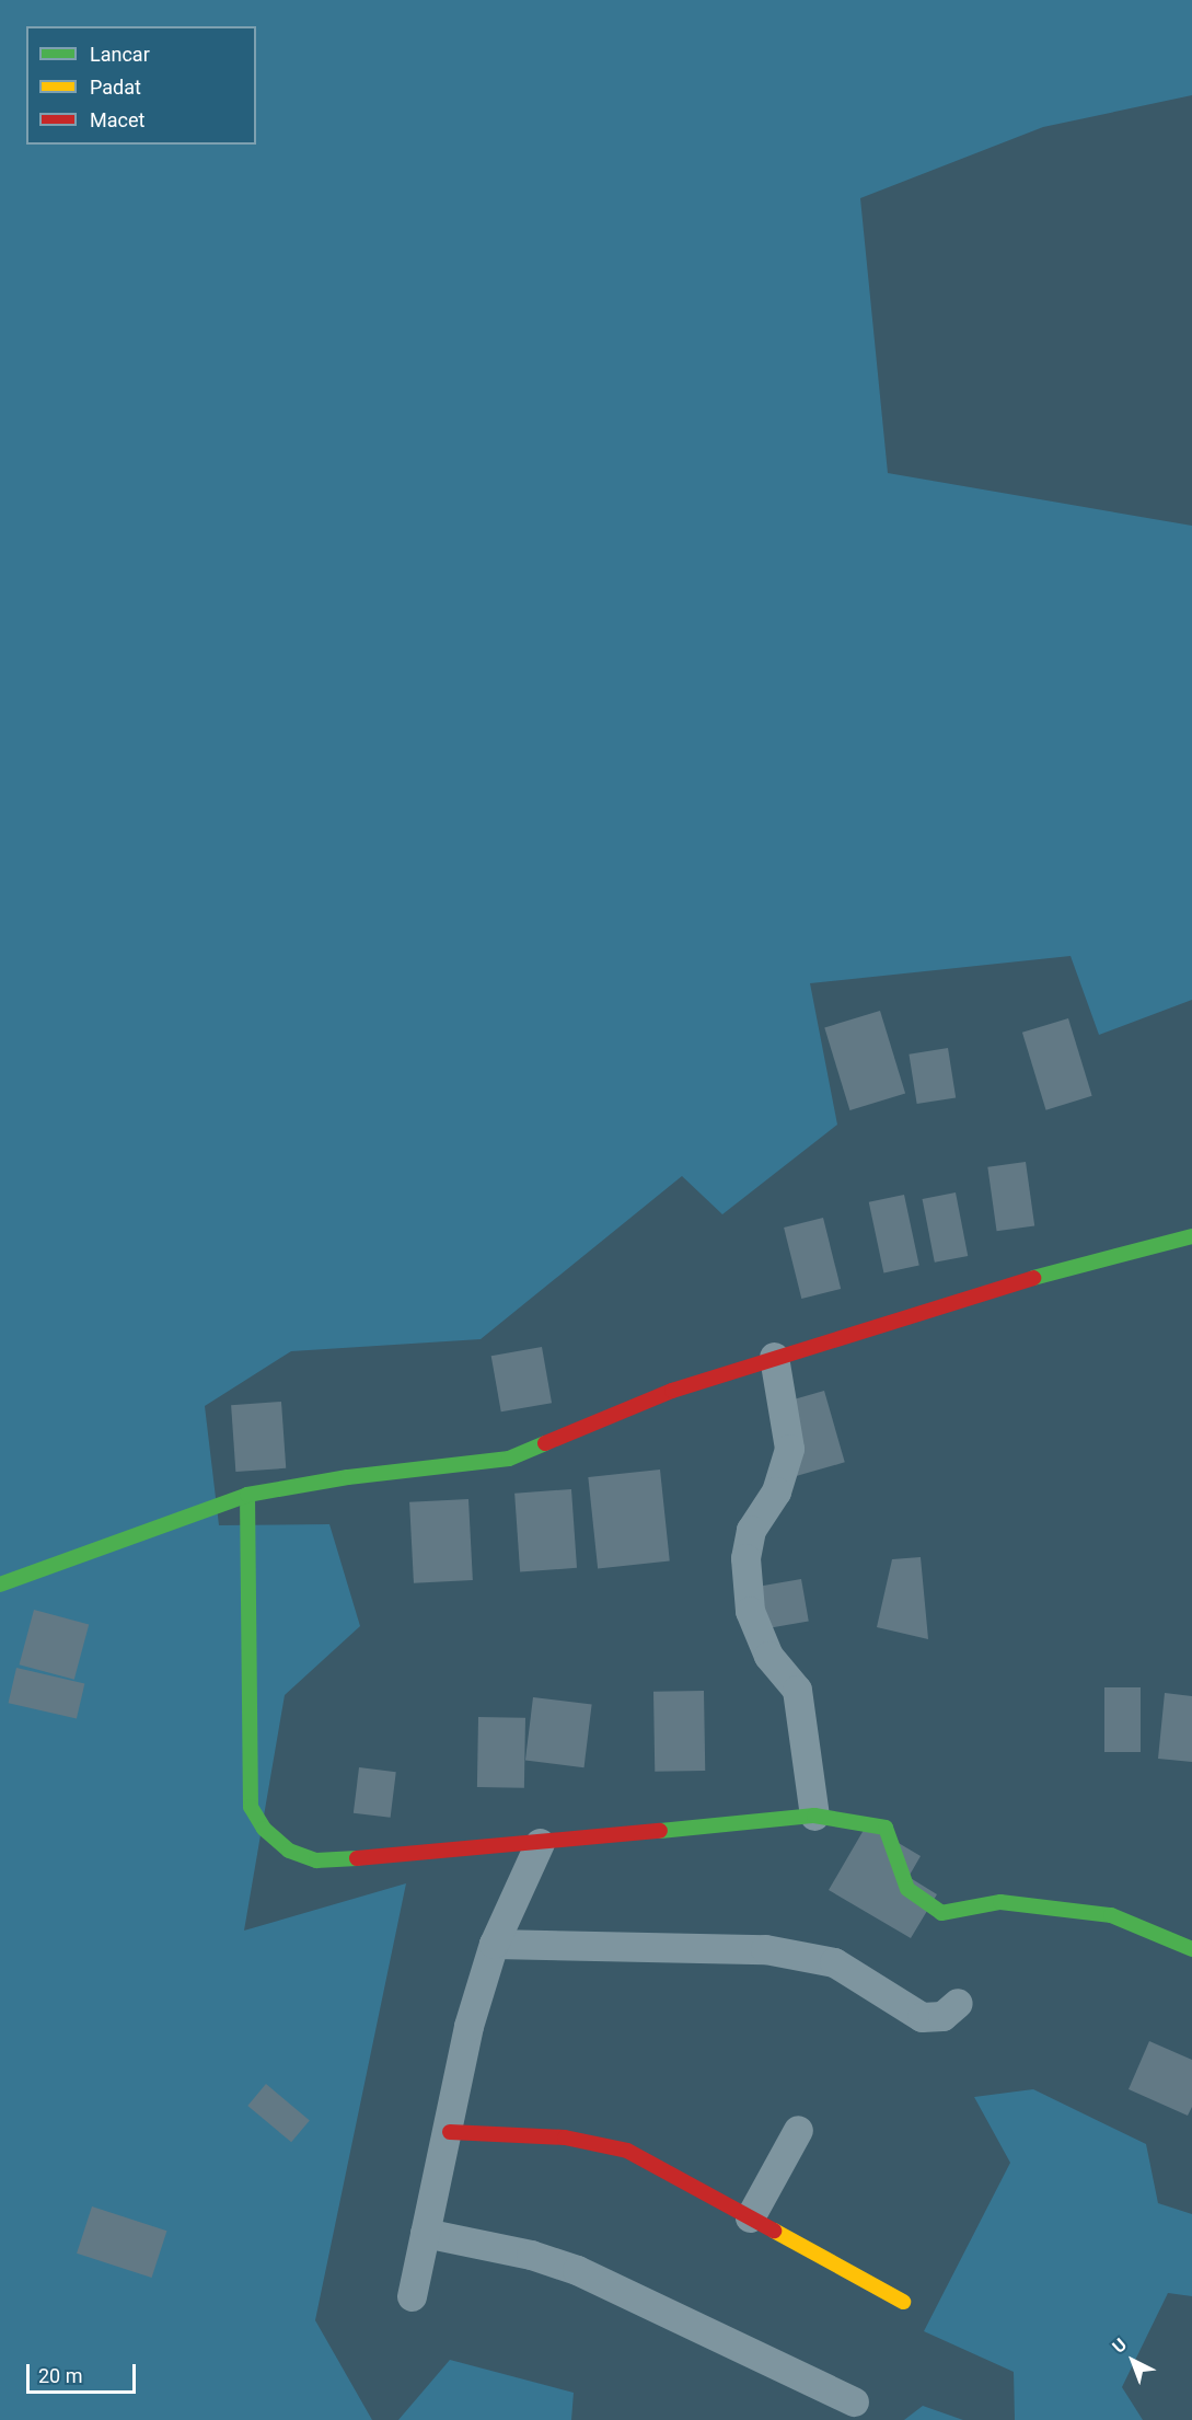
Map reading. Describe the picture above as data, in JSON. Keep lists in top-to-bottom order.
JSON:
{
  "legend": ["Lancar", "Padat", "Macet"],
  "scale_bar": "20 m",
  "north": "top left"
}
